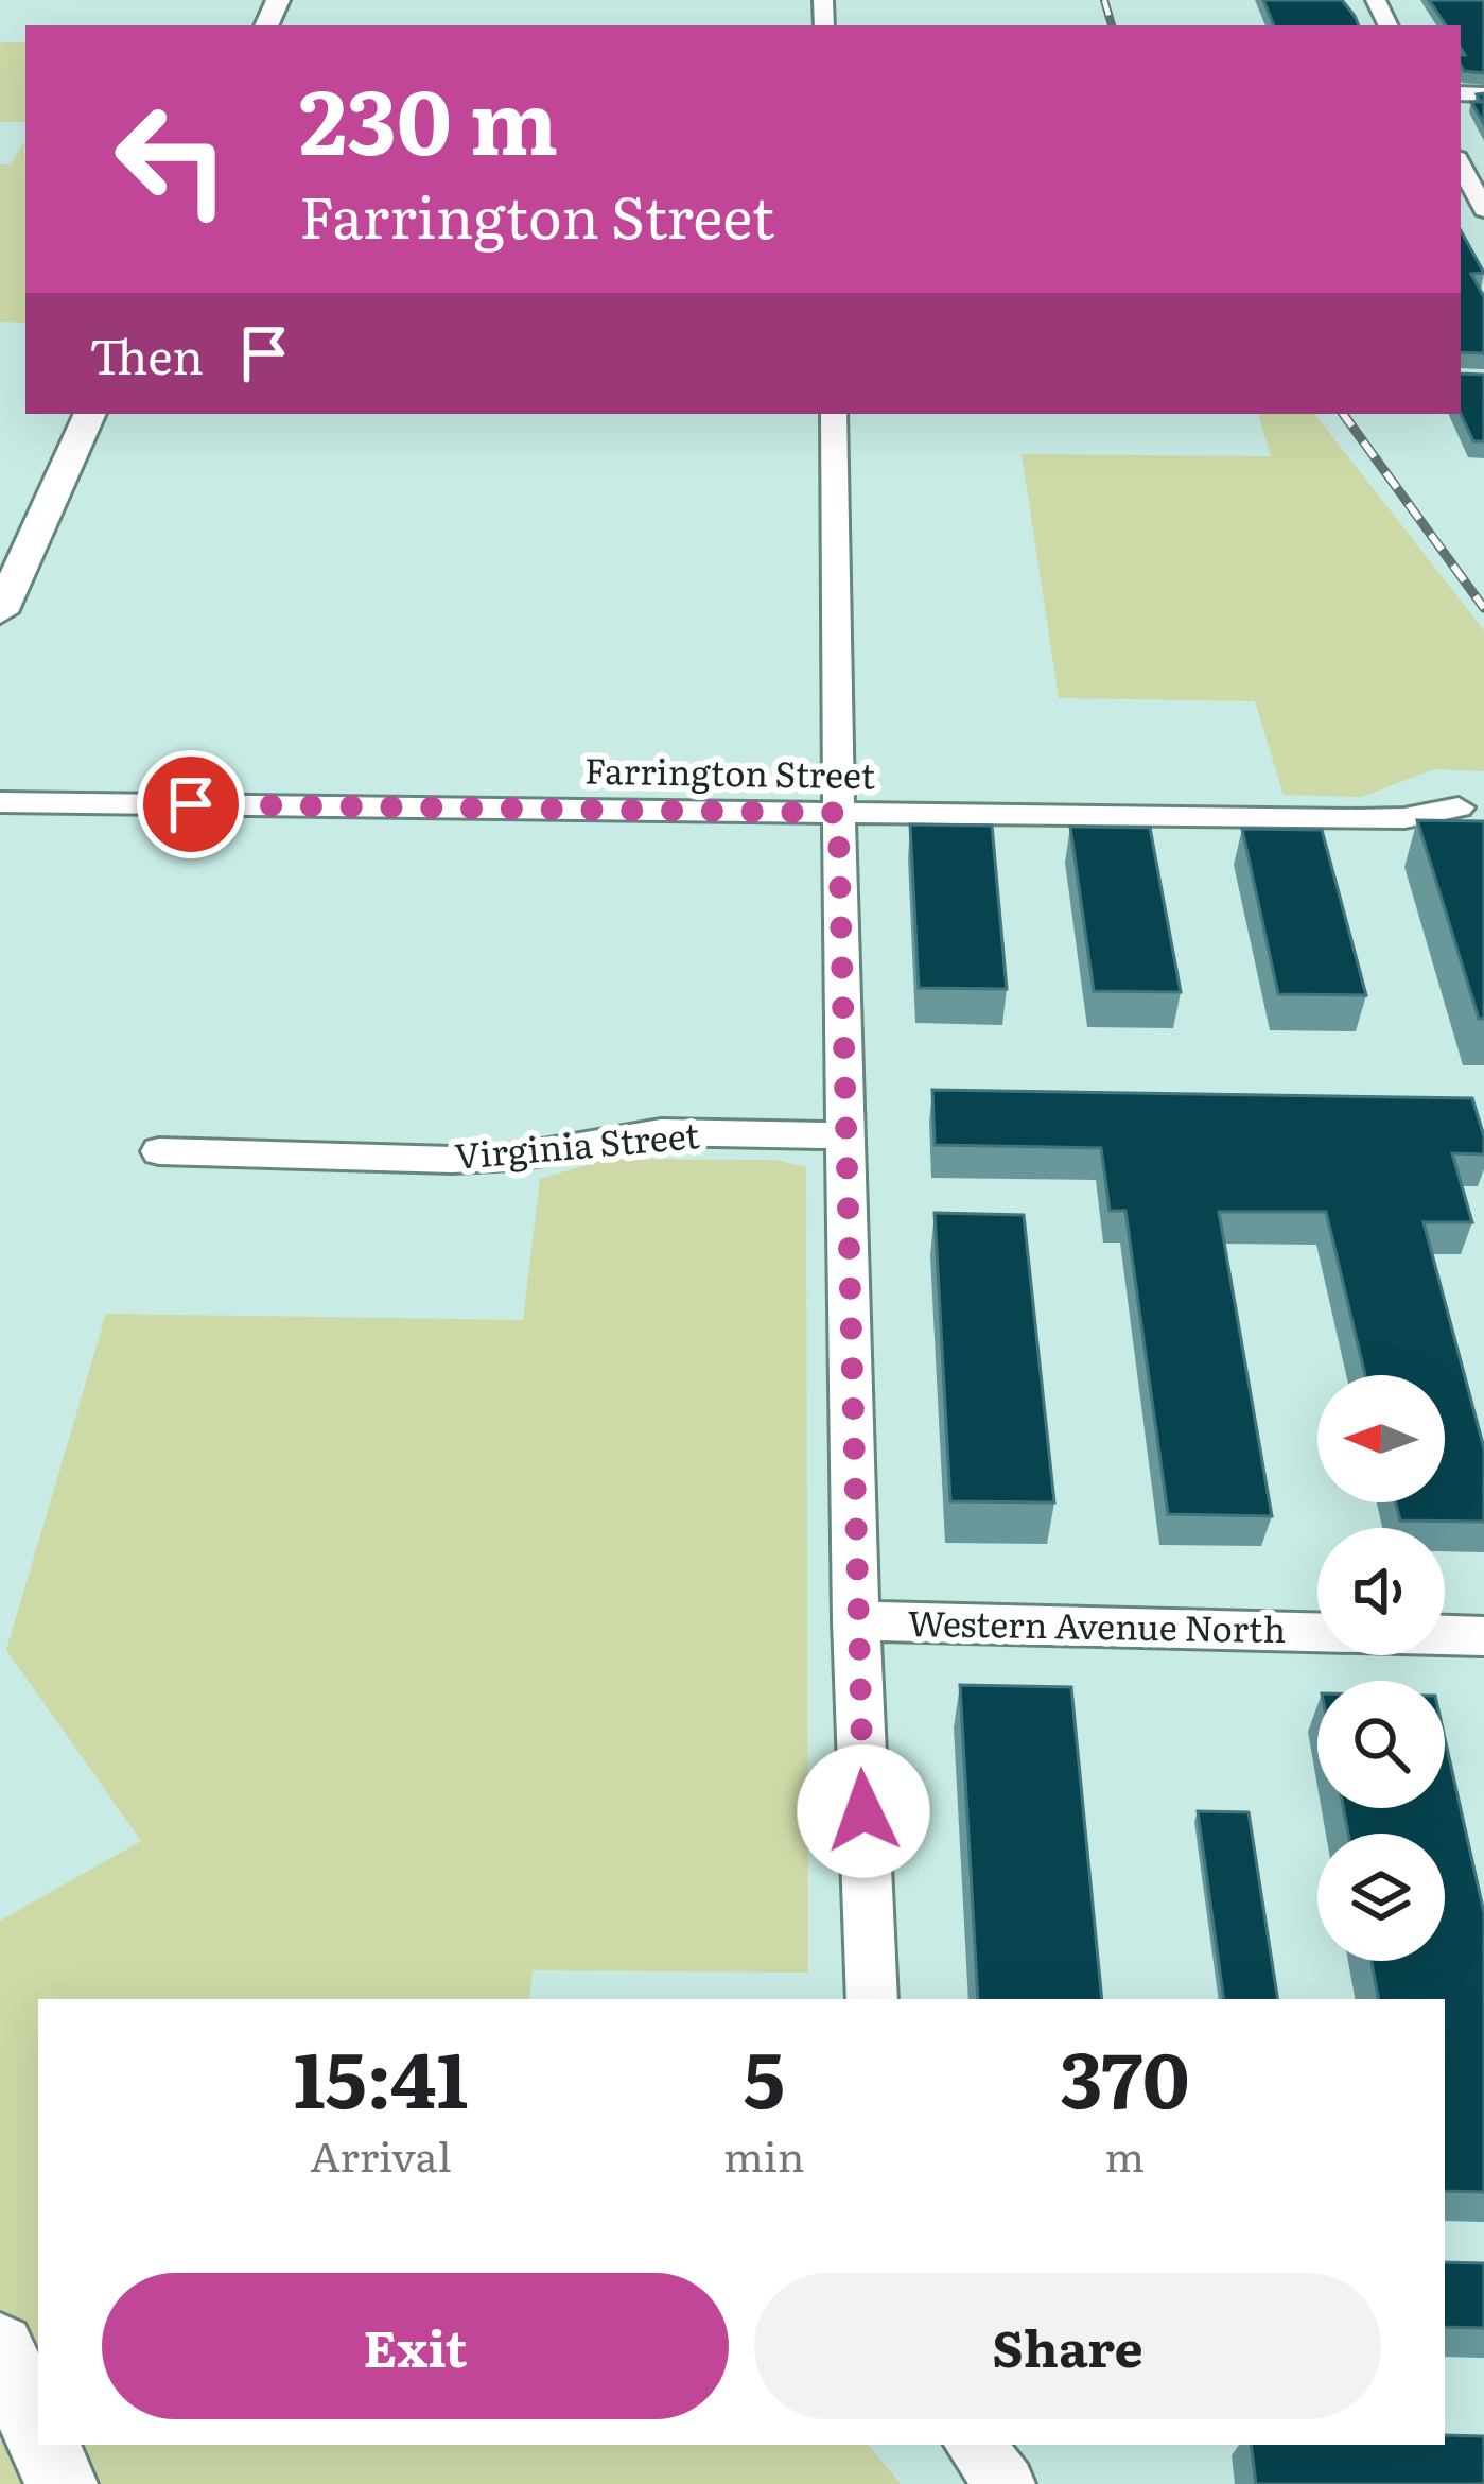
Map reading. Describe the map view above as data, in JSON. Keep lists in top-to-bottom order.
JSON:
{
  "streets": {
    "street": ["Farrington Street", "Virginia Street", "Western Avenue North"]
  },
  "north": "left",
  "page": {
    "turn": ["230 m", "Farrington Street"],
    "then": "Then",
    "eta": [
      "15:41",
      "Arrival",
      "5",
      "min",
      "370",
      "m"
    ],
    "buttons": ["Exit", "Share"]
  }
}
